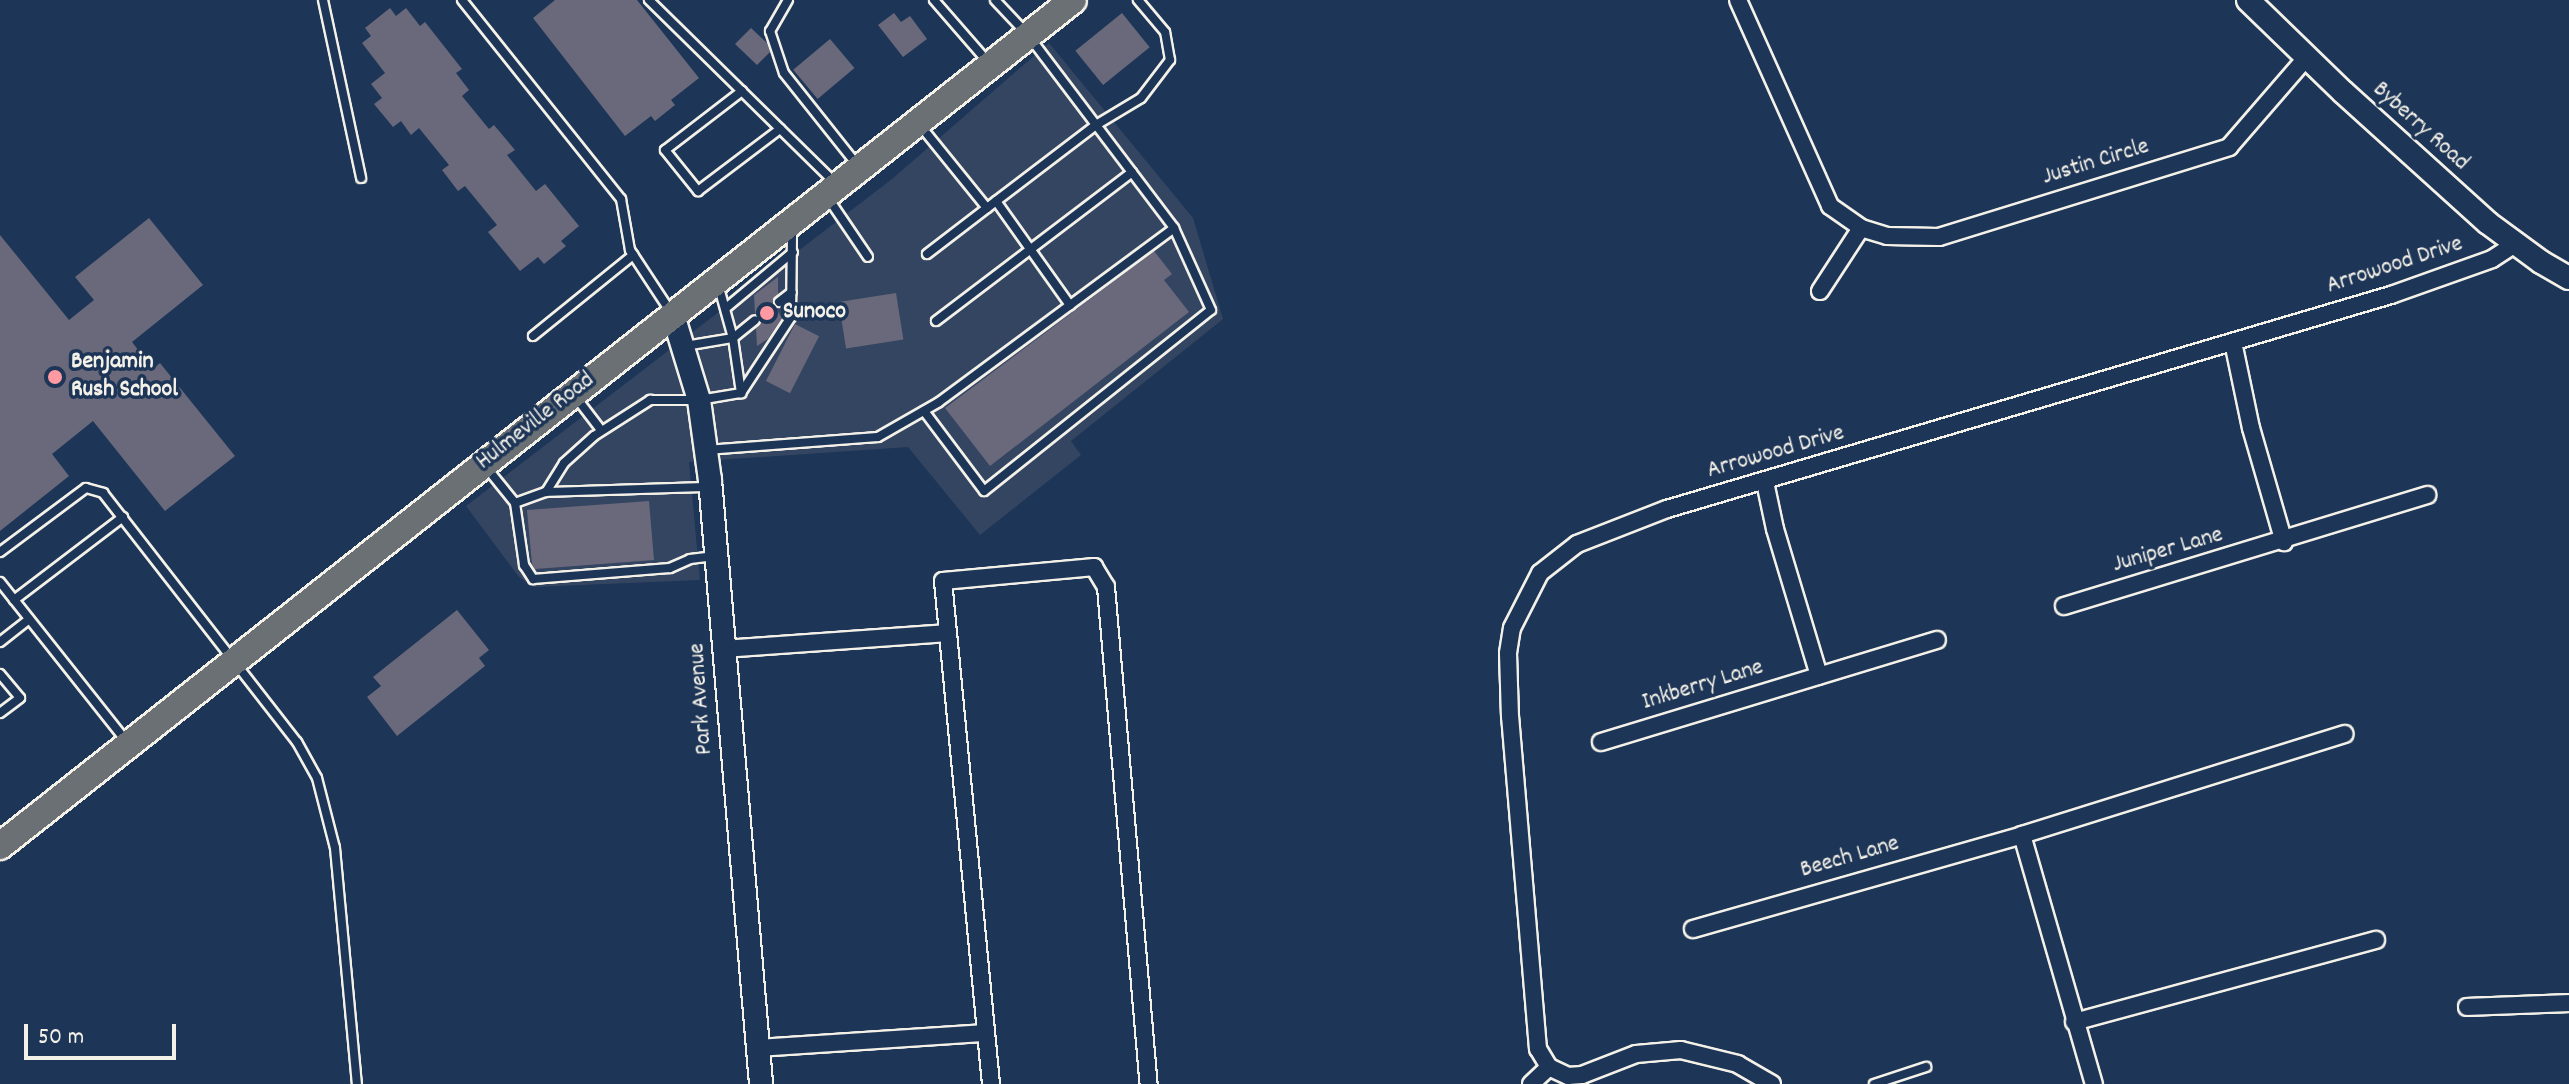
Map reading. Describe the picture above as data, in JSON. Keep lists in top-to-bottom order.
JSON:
{
  "streets": {
    "main road": ["Hulmeville Road"],
    "street": [
      "Byberry Road",
      "Justin Circle",
      "Arrowood Drive",
      "Juniper Lane",
      "Inkberry Lane",
      "Park Avenue",
      "Beech Lane"
    ]
  },
  "crossings": [
    ["Byberry Road", "Justin Circle"],
    ["Byberry Road", "Arrowood Drive"],
    ["Hulmeville Road", "Park Avenue"]
  ],
  "places": ["Sunoco", "Benjamin Rush School"],
  "scale_bar": "50 m"
}
